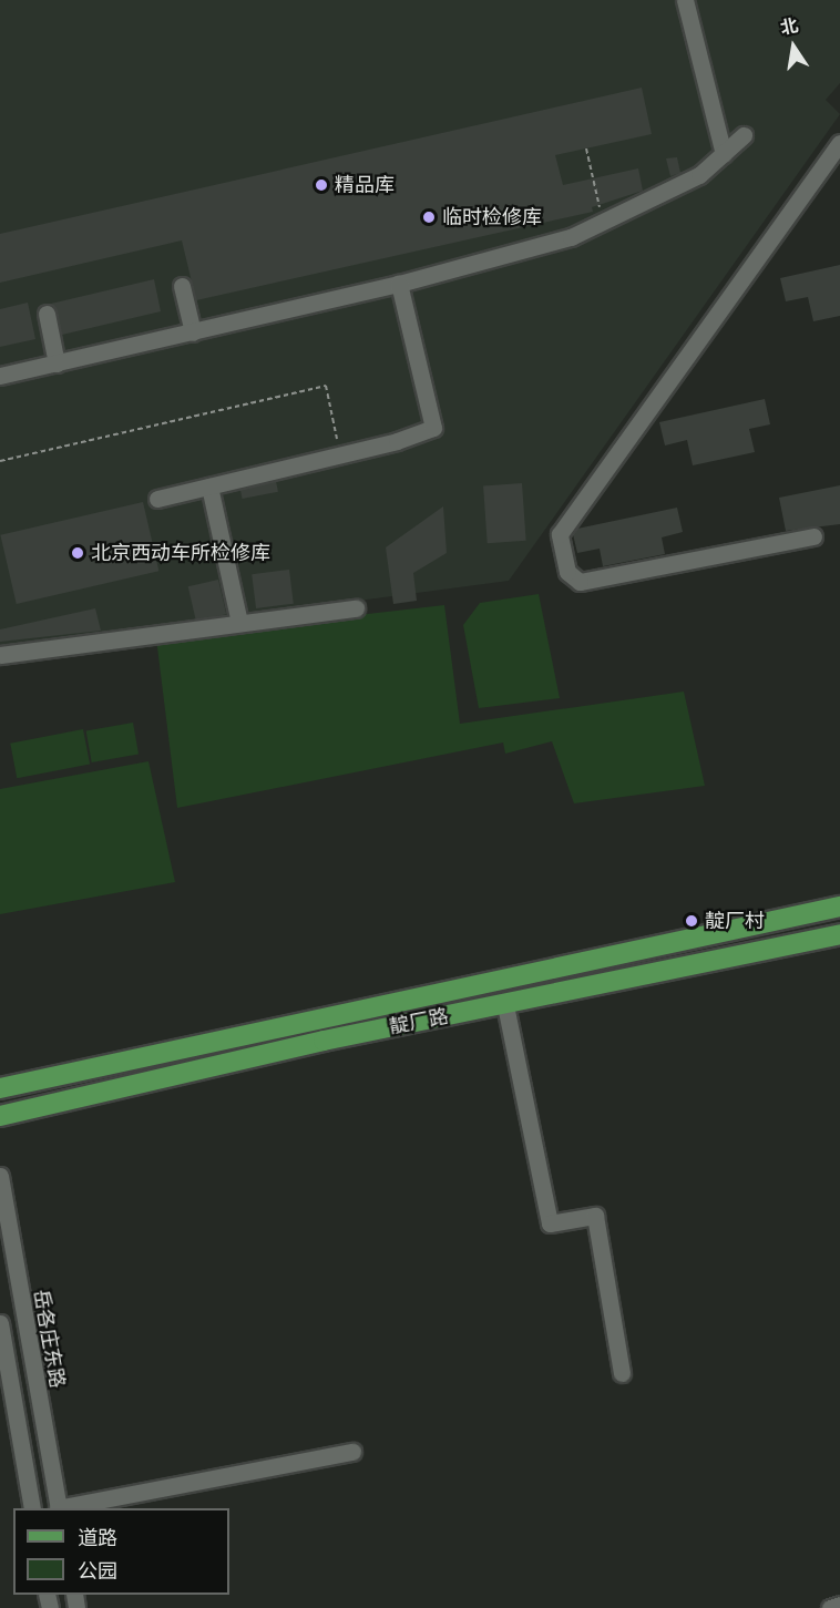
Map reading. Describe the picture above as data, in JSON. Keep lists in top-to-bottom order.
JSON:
{
  "streets": {
    "main road": ["靛厂路"],
    "street": ["岳各庄东路"]
  },
  "places": [
    "精品库",
    "临时检修库",
    "北京西动车所检修库",
    "靛厂村"
  ],
  "legend": ["道路", "公园"],
  "north": "top"
}
